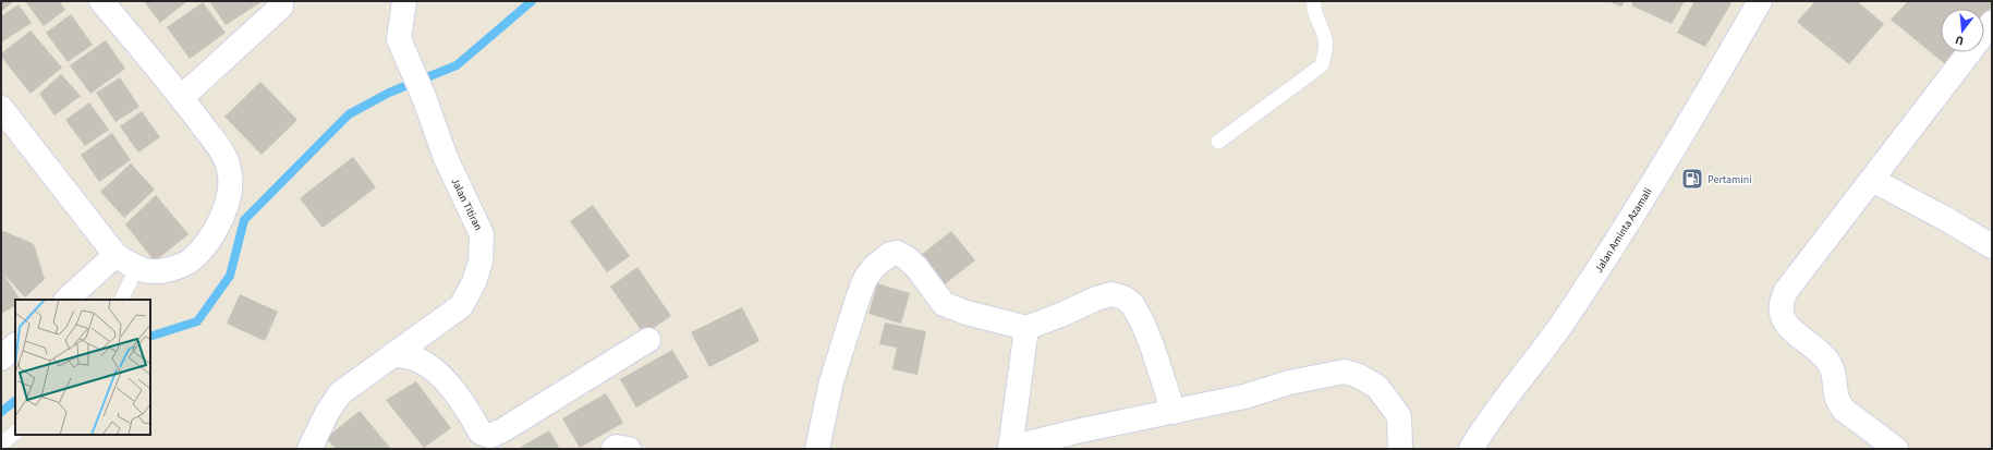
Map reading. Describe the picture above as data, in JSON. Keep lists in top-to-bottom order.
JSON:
{
  "streets": {
    "street": ["Jalan Titiran", "Jalan Aminta Azamali"]
  },
  "places": {
    "fuel station": ["Pertamini"]
  },
  "north": "bottom"
}
